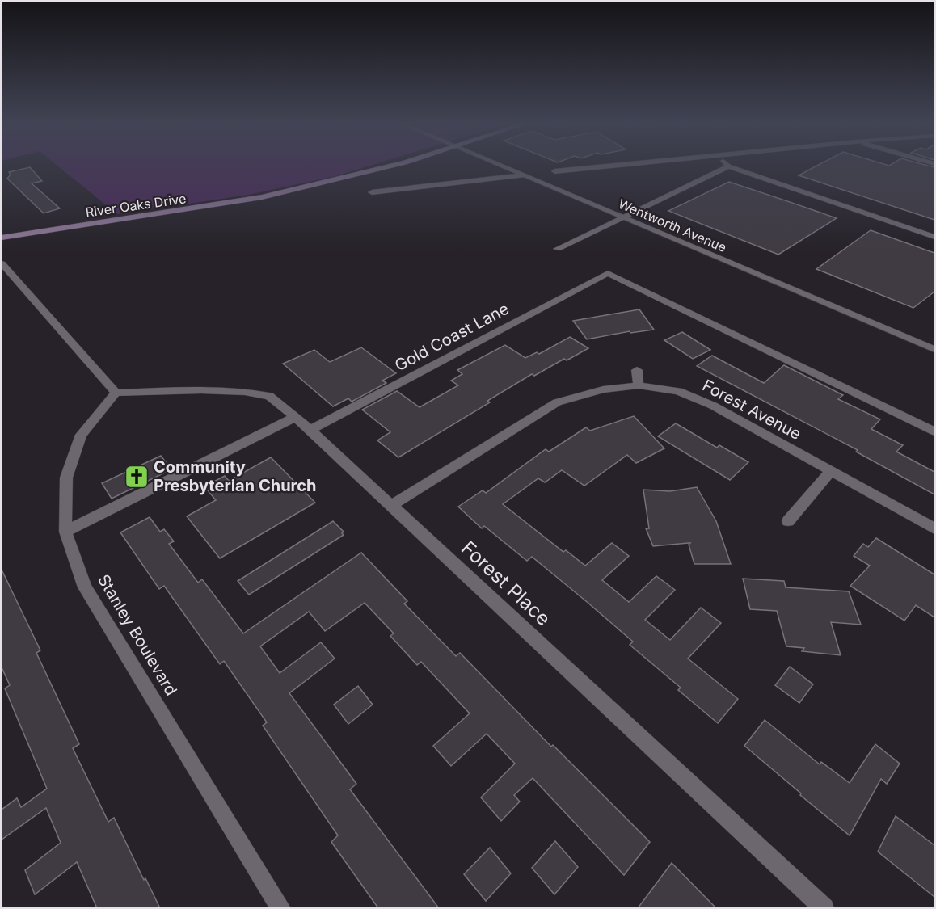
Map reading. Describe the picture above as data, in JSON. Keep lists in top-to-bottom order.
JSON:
{
  "streets": {
    "main road": ["River Oaks Drive"],
    "street": [
      "Wentworth Avenue",
      "Gold Coast Lane",
      "Forest Avenue",
      "Forest Place",
      "Stanley Boulevard"
    ]
  },
  "crossings": [
    ["Gold Coast Lane", "Forest Place"],
    ["Forest Avenue", "Forest Place"],
    ["Forest Place", "Stanley Boulevard"]
  ],
  "places": {
    "church": ["Community Presbyterian Church"]
  }
}
